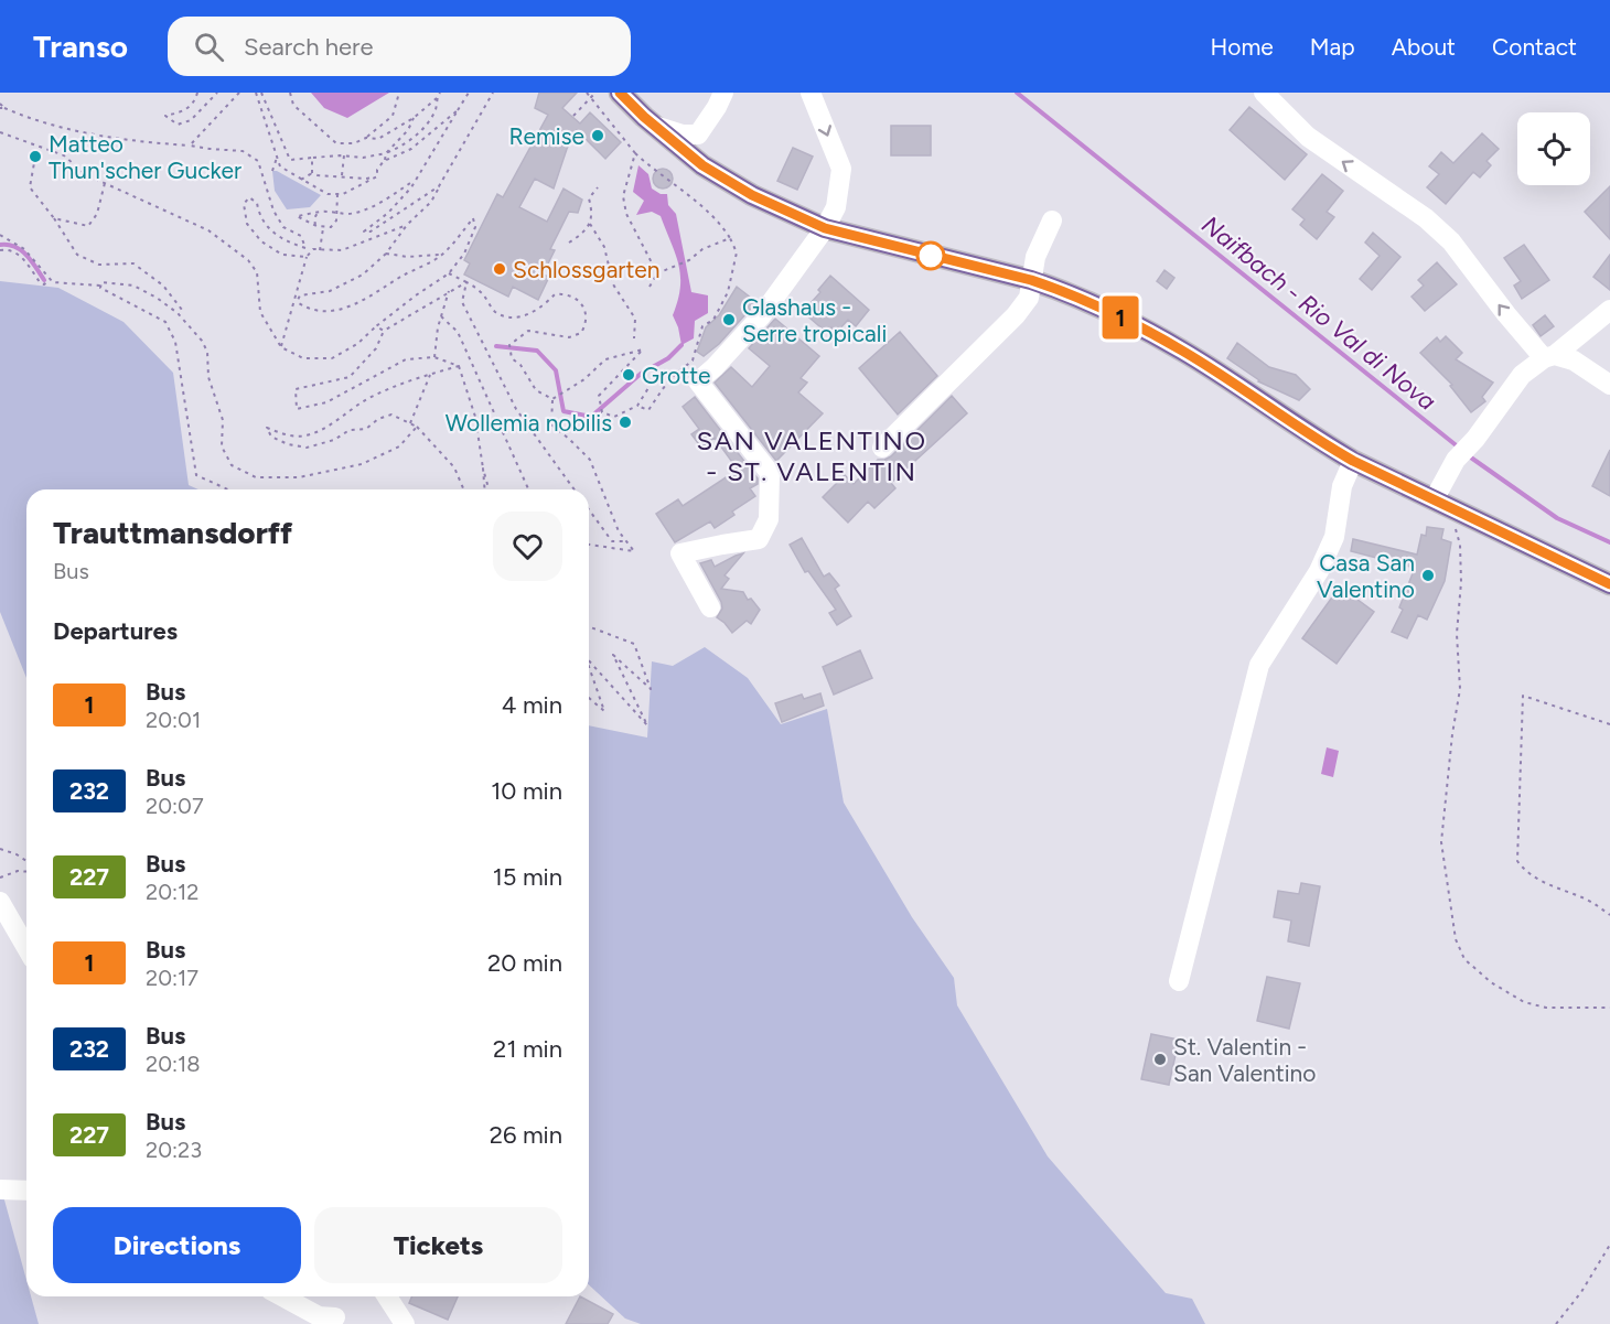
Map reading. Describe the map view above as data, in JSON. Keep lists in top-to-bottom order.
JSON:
{
  "districts": ["SAN VALENTINO - ST. VALENTIN"],
  "water": ["Naifbach - Rio Val di Nova"],
  "places": [
    "Remise",
    "Matteo Thun'scher Gucker",
    "Schlossgarten",
    "Glashaus - Serre tropicali",
    "Grotte",
    "Wollemia nobilis",
    "Casa San Valentino",
    "St. Valentin - San Valentino"
  ],
  "lines": ["bus line 1"],
  "page": {
    "header": "Transo",
    "search": "Search here",
    "nav": [
      "Home",
      "Map",
      "About",
      "Contact"
    ],
    "on_map": "1",
    "heading": [
      ["Trauttmansdorff", "Bus"],
      "Departures"
    ],
    "list": [
      {
        "mark": "1",
        "name": "Bus",
        "note": "20:01",
        "value": "4 min"
      },
      {
        "mark": "232",
        "name": "Bus",
        "note": "20:07",
        "value": "10 min"
      },
      {
        "mark": "227",
        "name": "Bus",
        "note": "20:12",
        "value": "15 min"
      },
      {
        "mark": "1",
        "name": "Bus",
        "note": "20:17",
        "value": "20 min"
      },
      {
        "mark": "232",
        "name": "Bus",
        "note": "20:18",
        "value": "21 min"
      },
      {
        "mark": "227",
        "name": "Bus",
        "note": "20:23",
        "value": "26 min"
      }
    ],
    "buttons": ["Directions", "Tickets"]
  }
}
